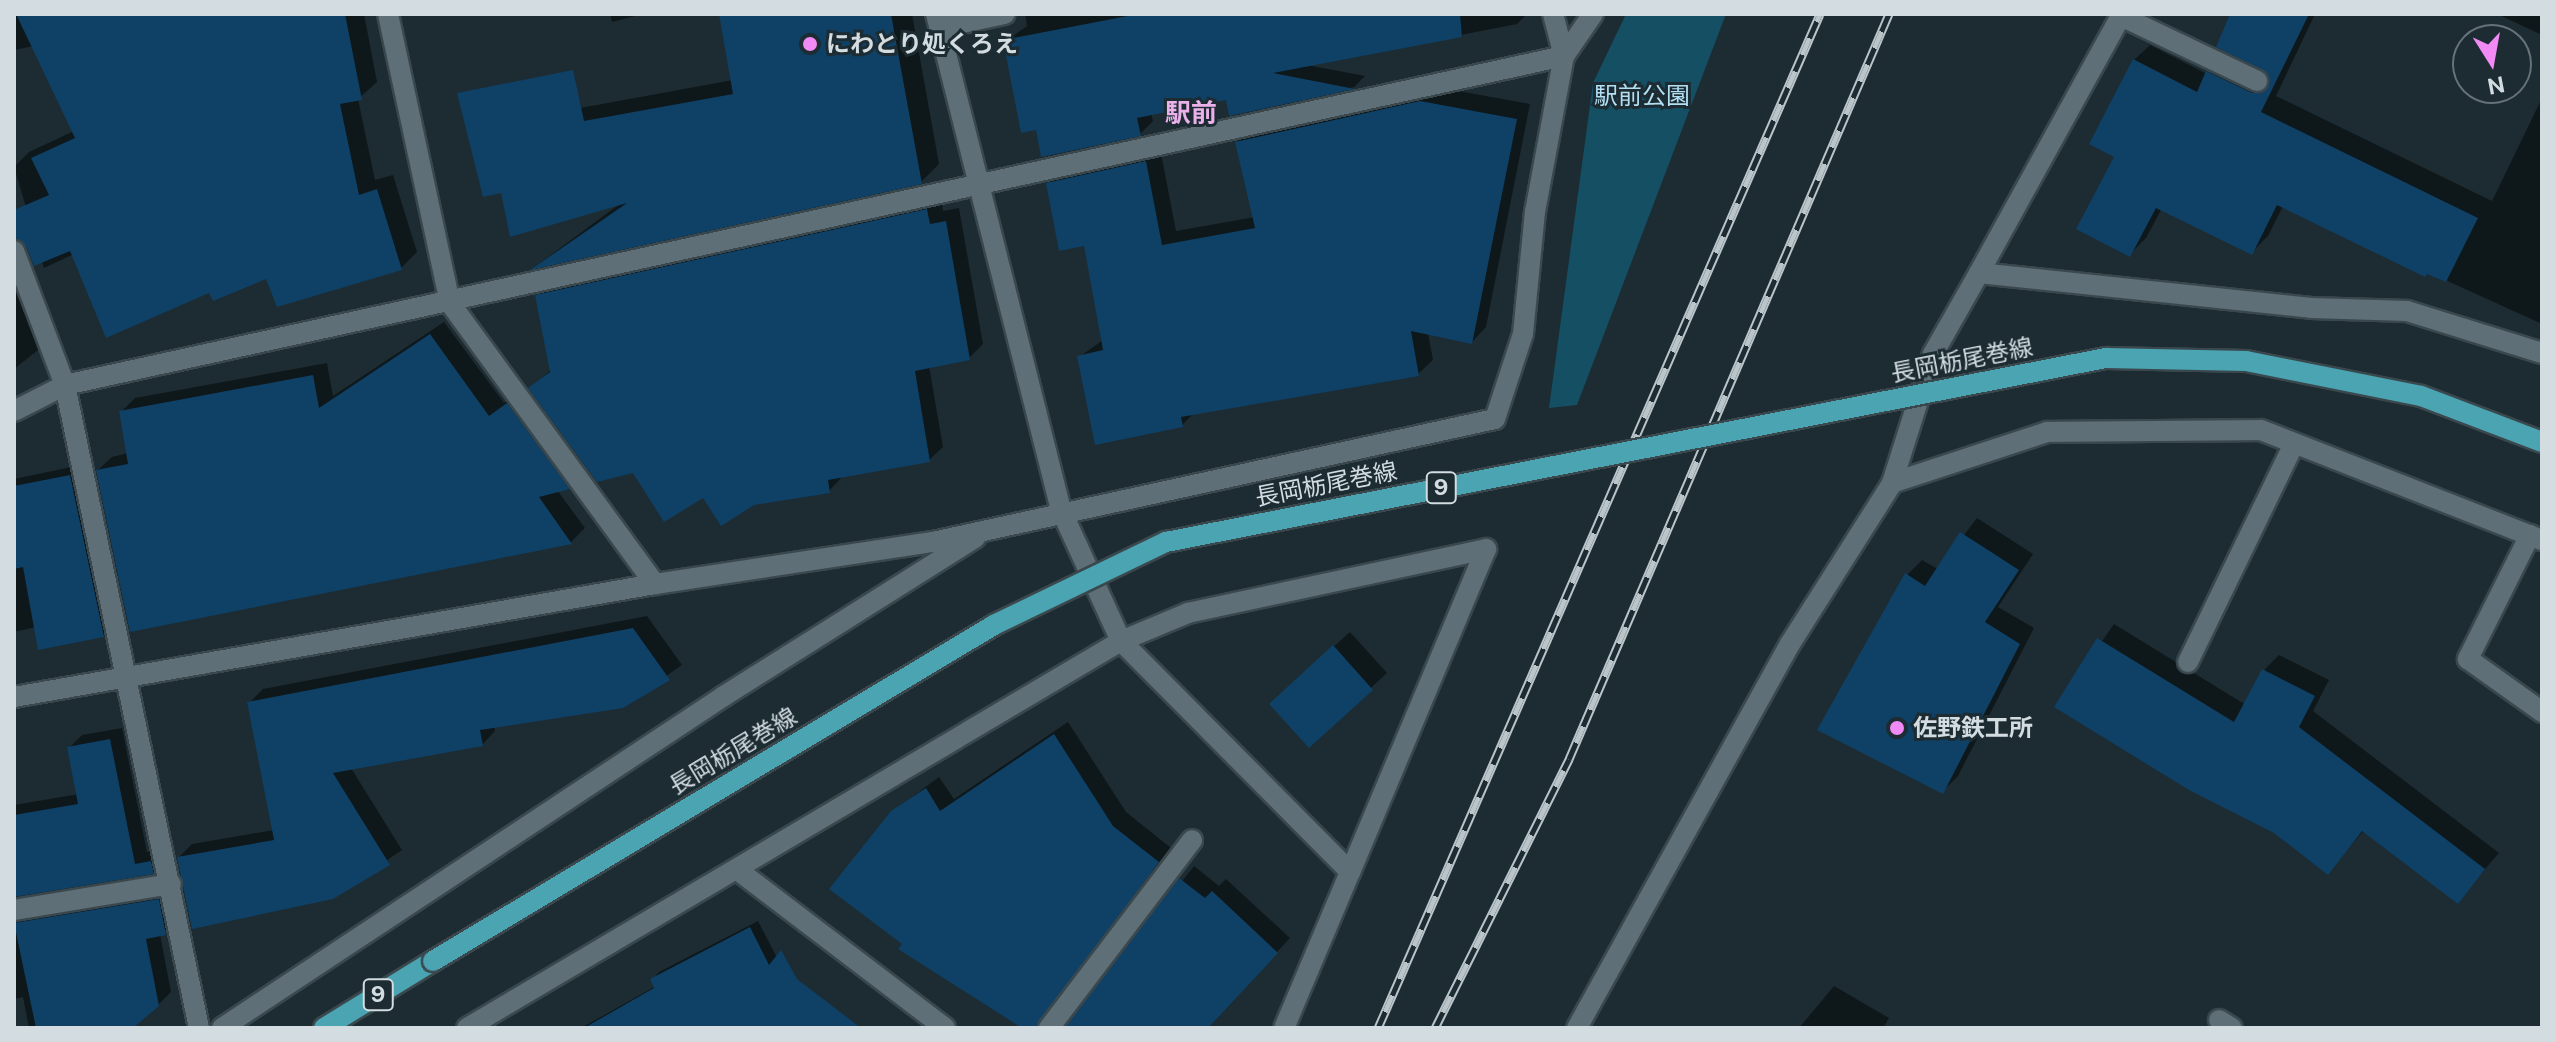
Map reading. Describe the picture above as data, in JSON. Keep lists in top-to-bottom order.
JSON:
{
  "streets": {
    "main road": ["長岡栃尾巻線", "9"]
  },
  "districts": ["駅前"],
  "parks": ["駅前公園"],
  "places": ["にわとり処くろえ", "佐野鉄工所"],
  "north": "bottom"
}
